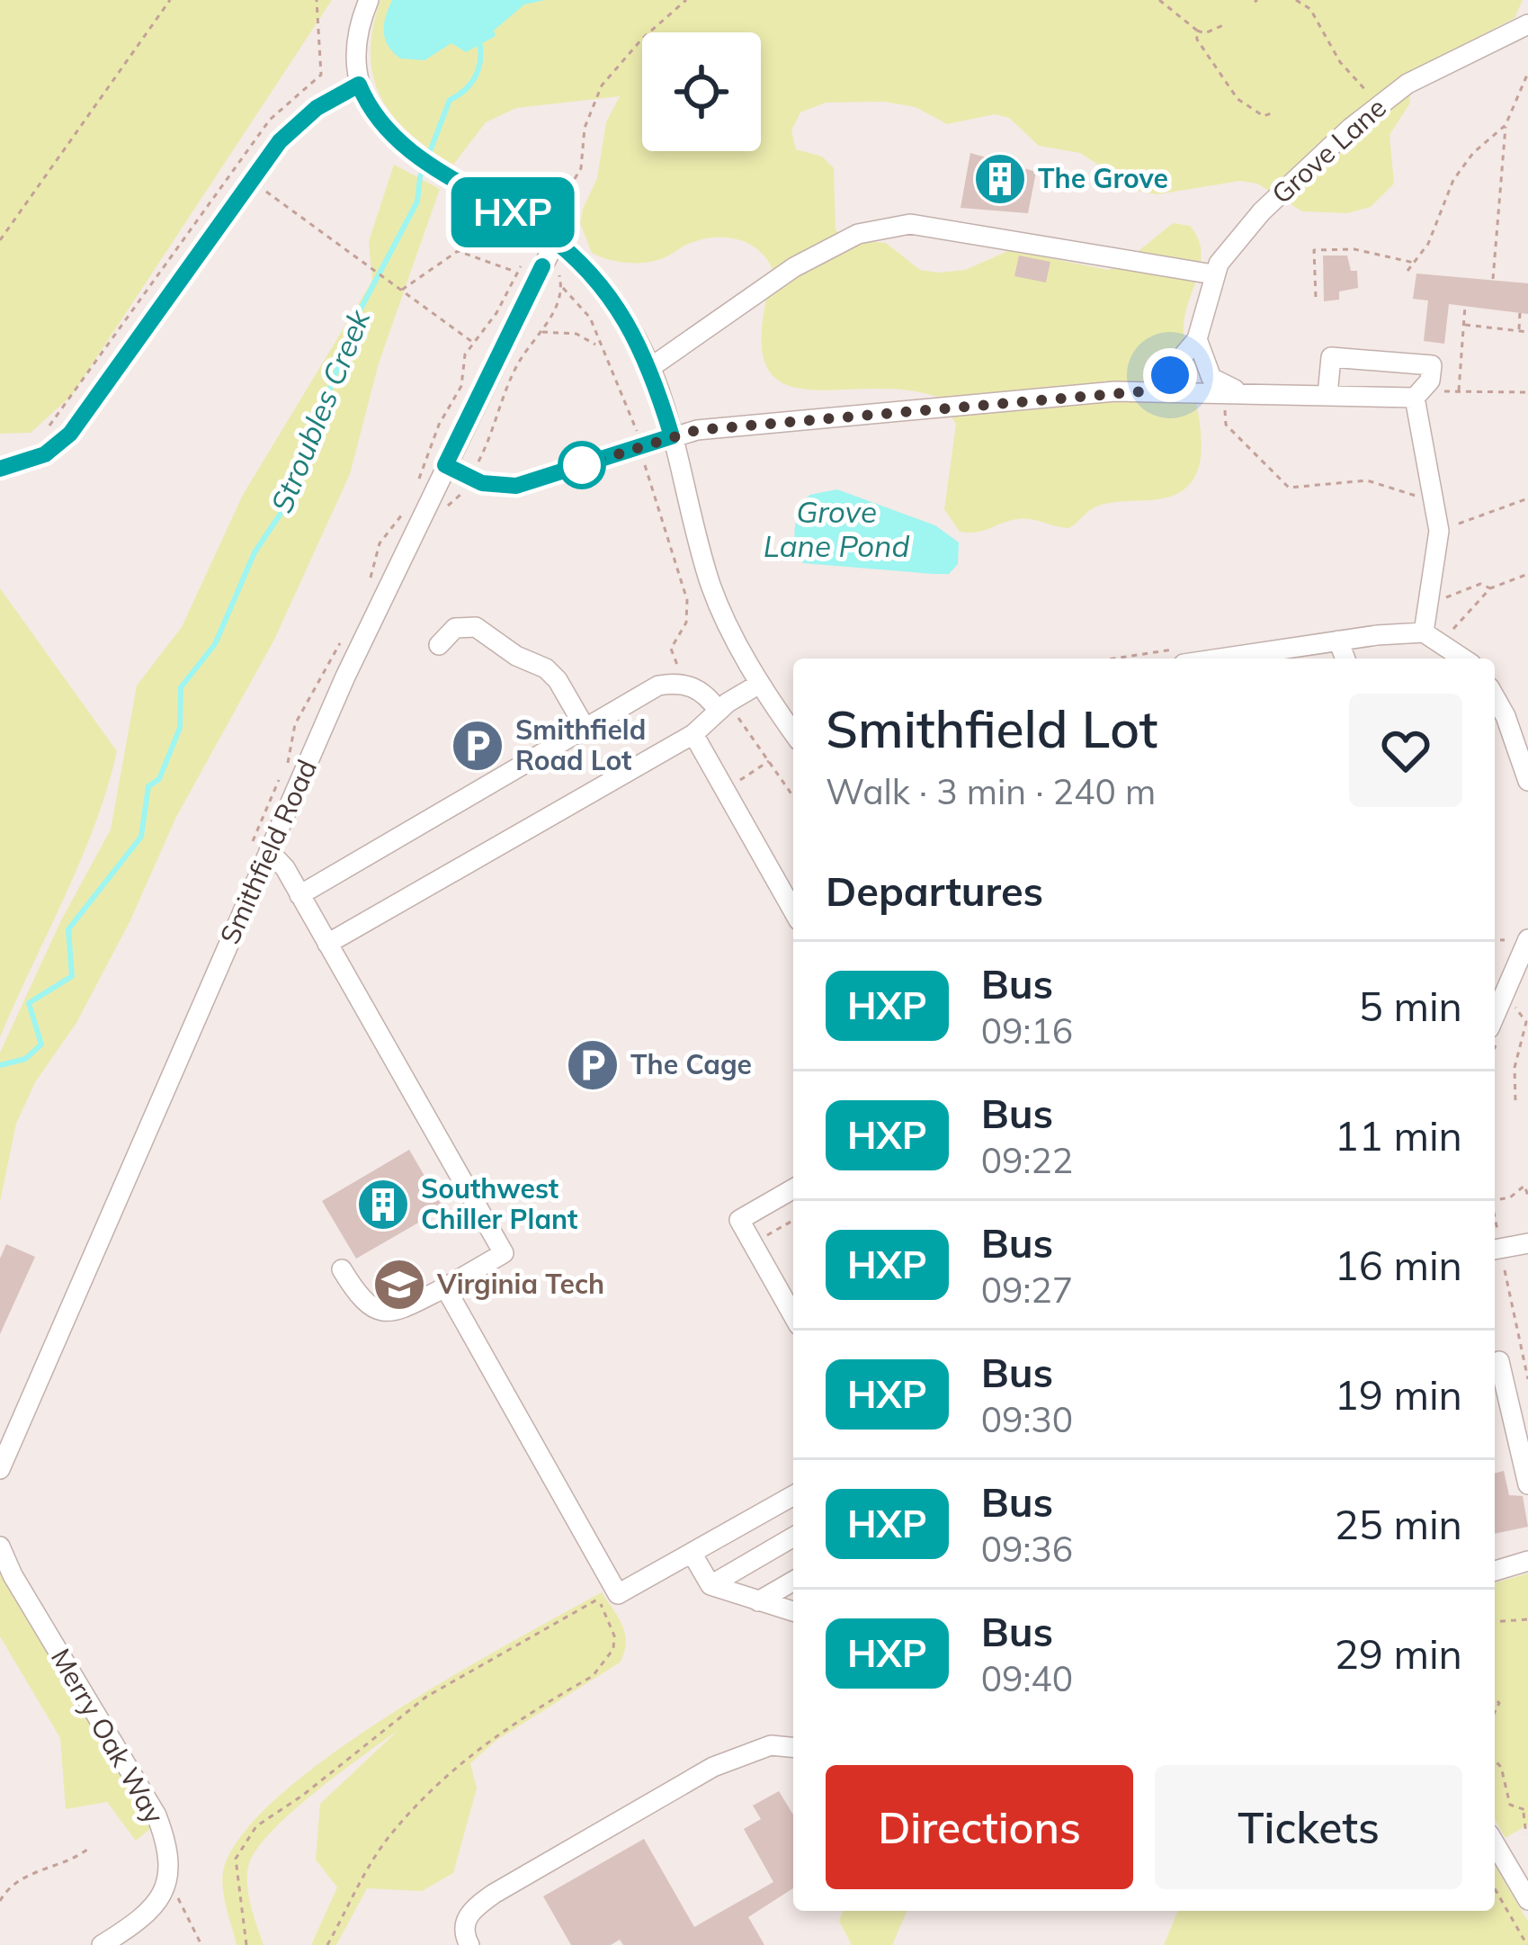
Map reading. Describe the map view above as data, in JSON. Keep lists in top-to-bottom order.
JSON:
{
  "streets": {
    "street": ["Grove Lane", "Smithfield Road", "Merry Oak Way"]
  },
  "water": ["Stroubles Creek", "Grove Lane Pond"],
  "places": {
    "building": ["The Grove", "Southwest Chiller Plant"],
    "parking": ["Smithfield Road Lot", "The Cage"],
    "school or university": ["Virginia Tech"]
  },
  "lines": ["bus line HXP"],
  "page": {
    "on_map": "HXP",
    "heading": [
      ["Smithfield Lot", "Walk · 3 min · 240 m"],
      "Departures"
    ],
    "list": [
      {
        "mark": "HXP",
        "name": "Bus",
        "note": "09:16",
        "value": "5 min"
      },
      {
        "mark": "HXP",
        "name": "Bus",
        "note": "09:22",
        "value": "11 min"
      },
      {
        "mark": "HXP",
        "name": "Bus",
        "note": "09:27",
        "value": "16 min"
      },
      {
        "mark": "HXP",
        "name": "Bus",
        "note": "09:30",
        "value": "19 min"
      },
      {
        "mark": "HXP",
        "name": "Bus",
        "note": "09:36",
        "value": "25 min"
      },
      {
        "mark": "HXP",
        "name": "Bus",
        "note": "09:40",
        "value": "29 min"
      }
    ],
    "buttons": ["Directions", "Tickets"]
  }
}
